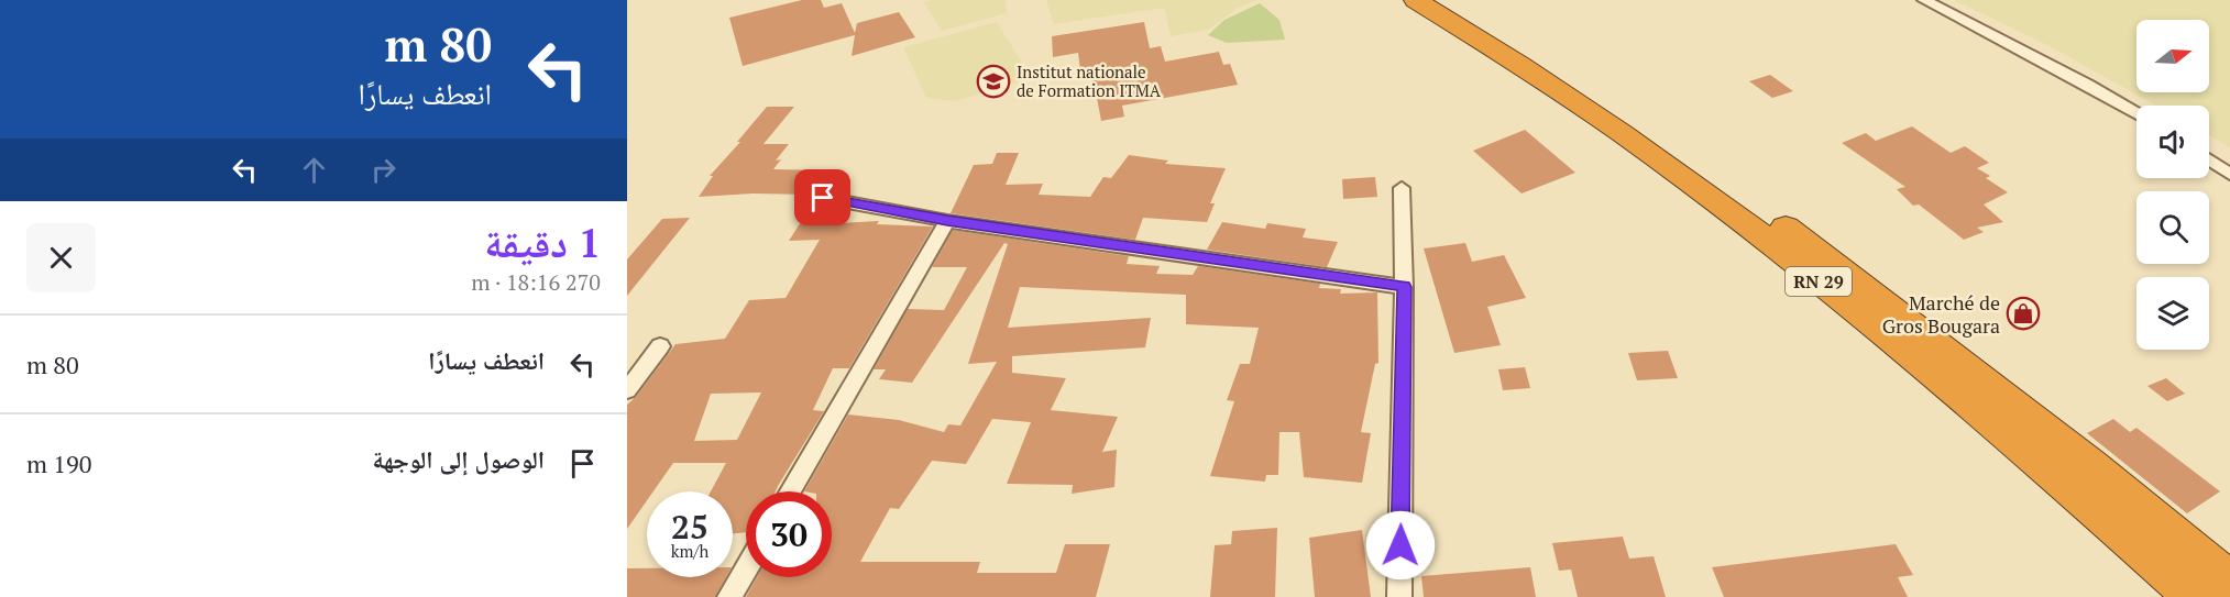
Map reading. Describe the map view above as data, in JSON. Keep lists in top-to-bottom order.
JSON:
{
  "streets": {
    "highway": ["RN 29"]
  },
  "places": {
    "school or university": ["Institut nationale de Formation ITMA"],
    "shop": ["Marché de Gros Bougara"]
  },
  "north": "right",
  "page": {
    "turn": ["80 m", "انعطف يسارًا"],
    "heading": ["1 دقيقة", "270 m · 18:16"],
    "list": [
      {
        "name": "انعطف يسارًا",
        "value": "80 m"
      },
      {
        "name": "الوصول إلى الوجهة",
        "value": "190 m"
      }
    ],
    "speed": "25 km/h",
    "limit": "30"
  }
}
